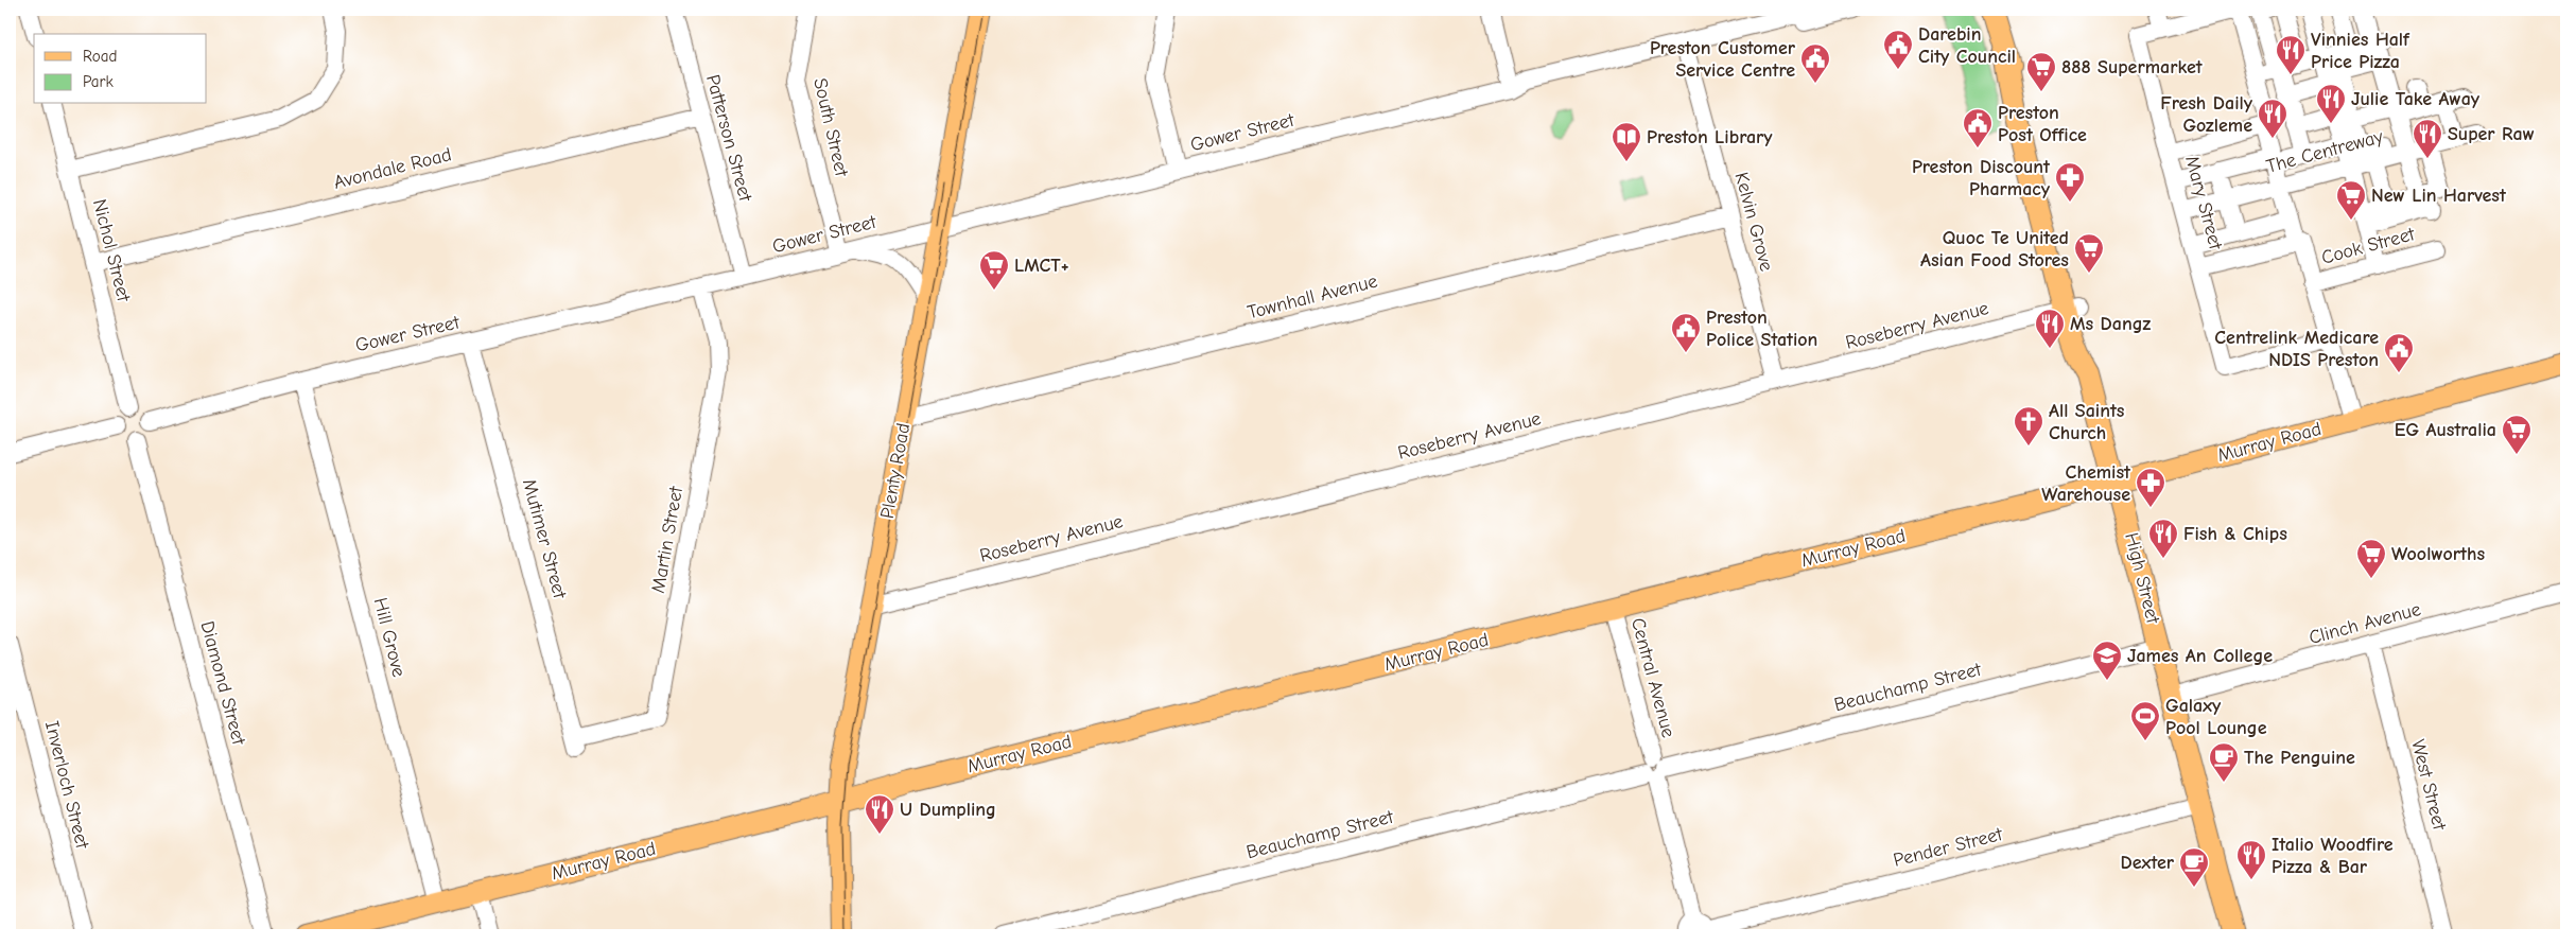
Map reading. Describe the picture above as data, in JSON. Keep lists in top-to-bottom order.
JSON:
{
  "streets": {
    "main road": ["Murray Road", "Plenty Road", "High Street"],
    "street": [
      "South Street",
      "Gower Street",
      "Patterson Street",
      "The Centreway",
      "Avondale Road",
      "Mary Street",
      "Kelvin Grove",
      "Cook Street",
      "Nichol Street",
      "Townhall Avenue",
      "Roseberry Avenue",
      "Mutimer Street",
      "Martin Street",
      "Clinch Avenue",
      "Hill Grove",
      "Central Avenue",
      "Diamond Street",
      "Beauchamp Street",
      "Inverloch Street",
      "West Street",
      "Pender Street"
    ]
  },
  "crossings": [
    ["South Street", "Gower Street"],
    ["Gower Street", "Patterson Street"],
    ["Gower Street", "Kelvin Grove"],
    ["Gower Street", "Nichol Street"],
    ["Gower Street", "Plenty Road"],
    ["Gower Street", "Mutimer Street"],
    ["Gower Street", "Martin Street"],
    ["Gower Street", "Hill Grove"],
    ["Gower Street", "Diamond Street"],
    ["Patterson Street", "Avondale Road"],
    ["The Centreway", "Mary Street"],
    ["Avondale Road", "Nichol Street"],
    ["Mary Street", "Cook Street"],
    ["Mary Street", "Murray Road"],
    ["Kelvin Grove", "Townhall Avenue"],
    ["Kelvin Grove", "Roseberry Avenue"],
    ["Nichol Street", "Diamond Street"],
    ["Townhall Avenue", "Plenty Road"],
    ["Roseberry Avenue", "Plenty Road"],
    ["Roseberry Avenue", "High Street"],
    ["Murray Road", "Plenty Road"],
    ["Murray Road", "High Street"],
    ["Murray Road", "Hill Grove"],
    ["Murray Road", "Central Avenue"],
    ["Mutimer Street", "Martin Street"],
    ["High Street", "Clinch Avenue"],
    ["High Street", "Beauchamp Street"],
    ["High Street", "Pender Street"],
    ["Clinch Avenue", "West Street"],
    ["Central Avenue", "Beauchamp Street"],
    ["Central Avenue", "Pender Street"]
  ],
  "places": {
    "public building": [
      "Darebin City Council",
      "Preston Customer Service Centre",
      "Preston Post Office",
      "Preston Police Station",
      "Centrelink Medicare NDIS Preston"
    ],
    "restaurant": [
      "Vinnies Half Price Pizza",
      "Julie Take Away",
      "Fresh Daily Gozleme",
      "Super Raw",
      "Ms Dangz",
      "Fish & Chips",
      "U Dumpling",
      "Italio Woodfire Pizza & Bar"
    ],
    "supermarket": [
      "888 Supermarket",
      "New Lin Harvest",
      "Quoc Te United Asian Food Stores",
      "LMCT+",
      "EG Australia",
      "Woolworths"
    ],
    "library": ["Preston Library"],
    "pharmacy": ["Preston Discount Pharmacy", "Chemist Warehouse"],
    "church": ["All Saints Church"],
    "school or university": ["James An College"],
    "sports": ["Galaxy Pool Lounge"],
    "cafe": ["The Penguine", "Dexter"]
  },
  "legend": ["Road", "Park"]
}
